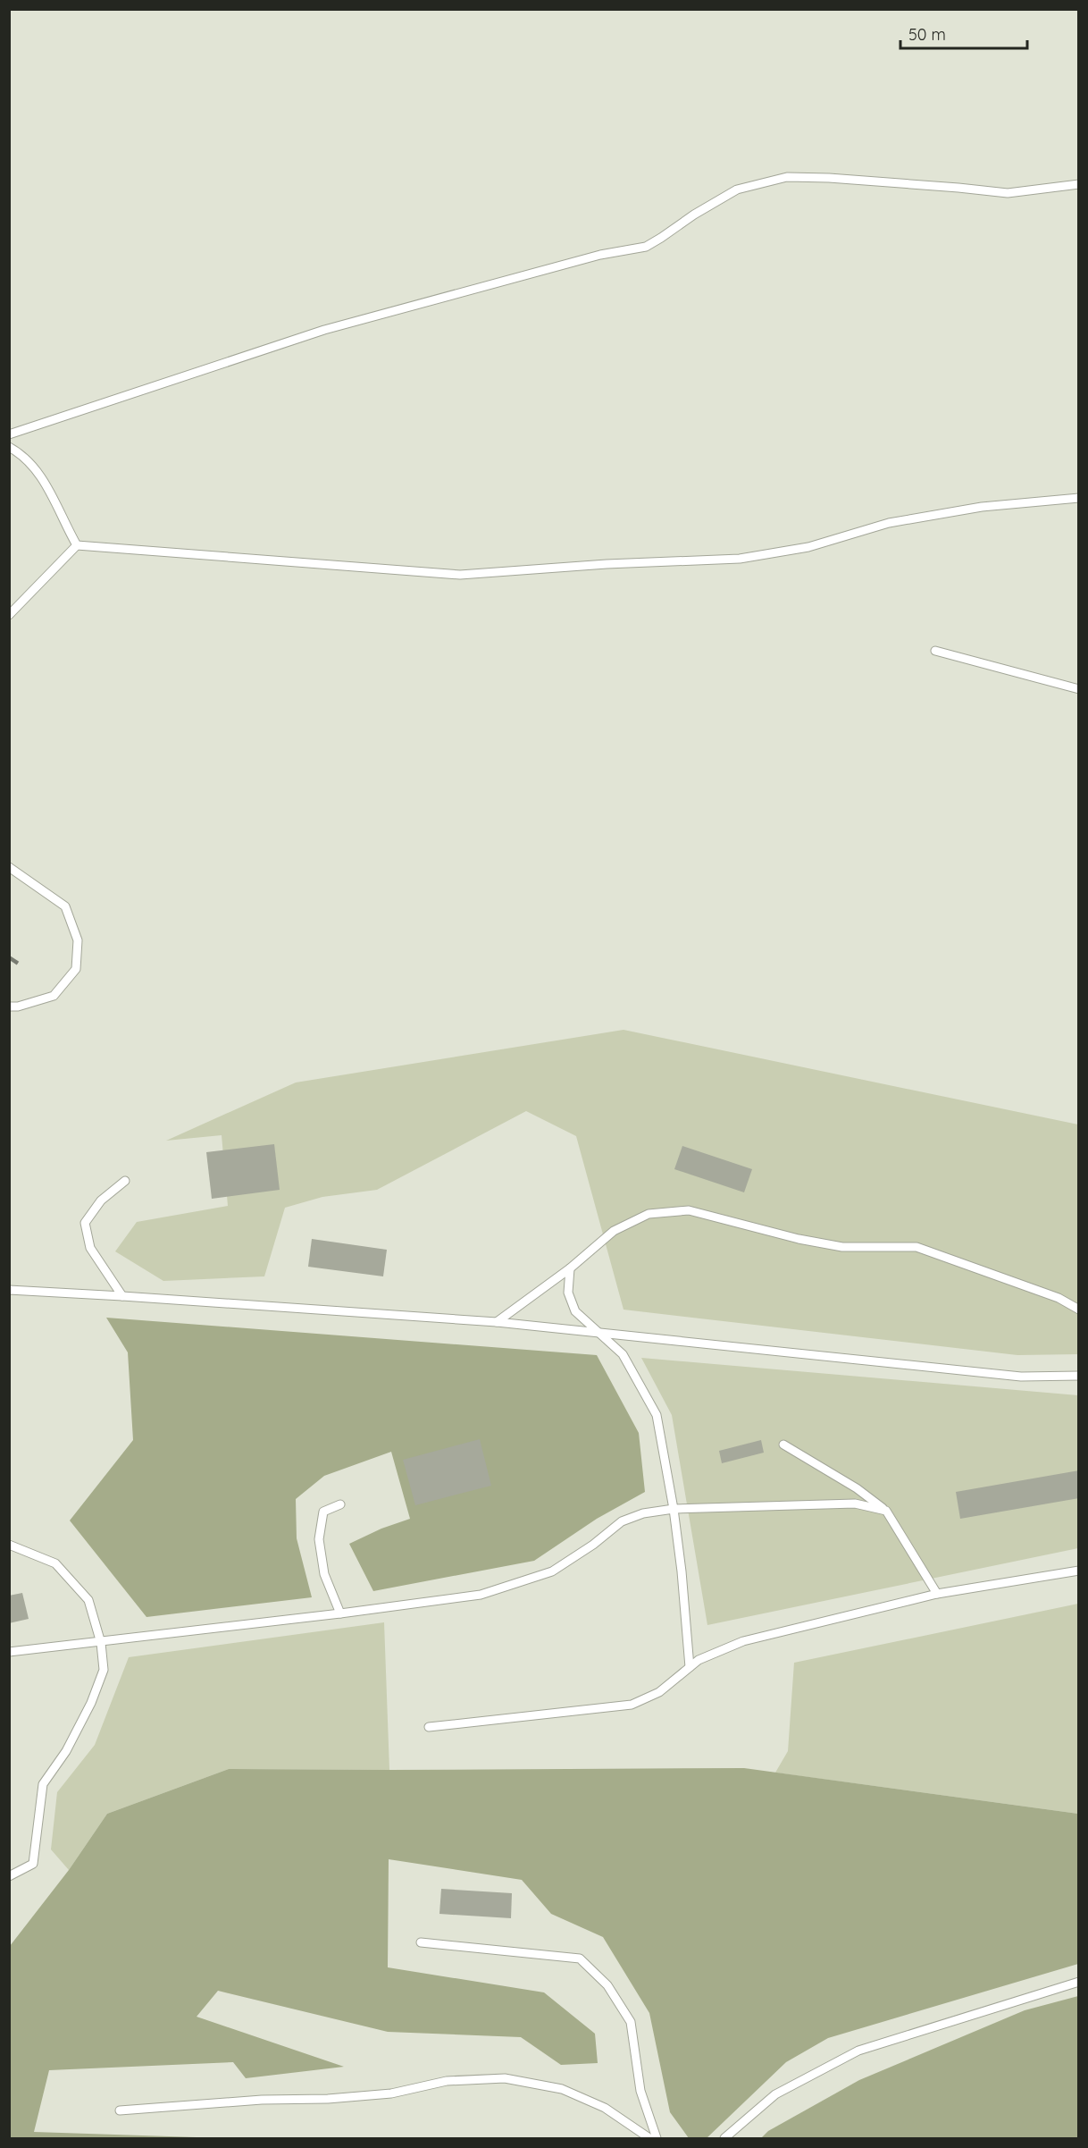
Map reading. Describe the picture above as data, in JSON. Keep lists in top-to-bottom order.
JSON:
{
  "scale_bar": "50 m"
}
